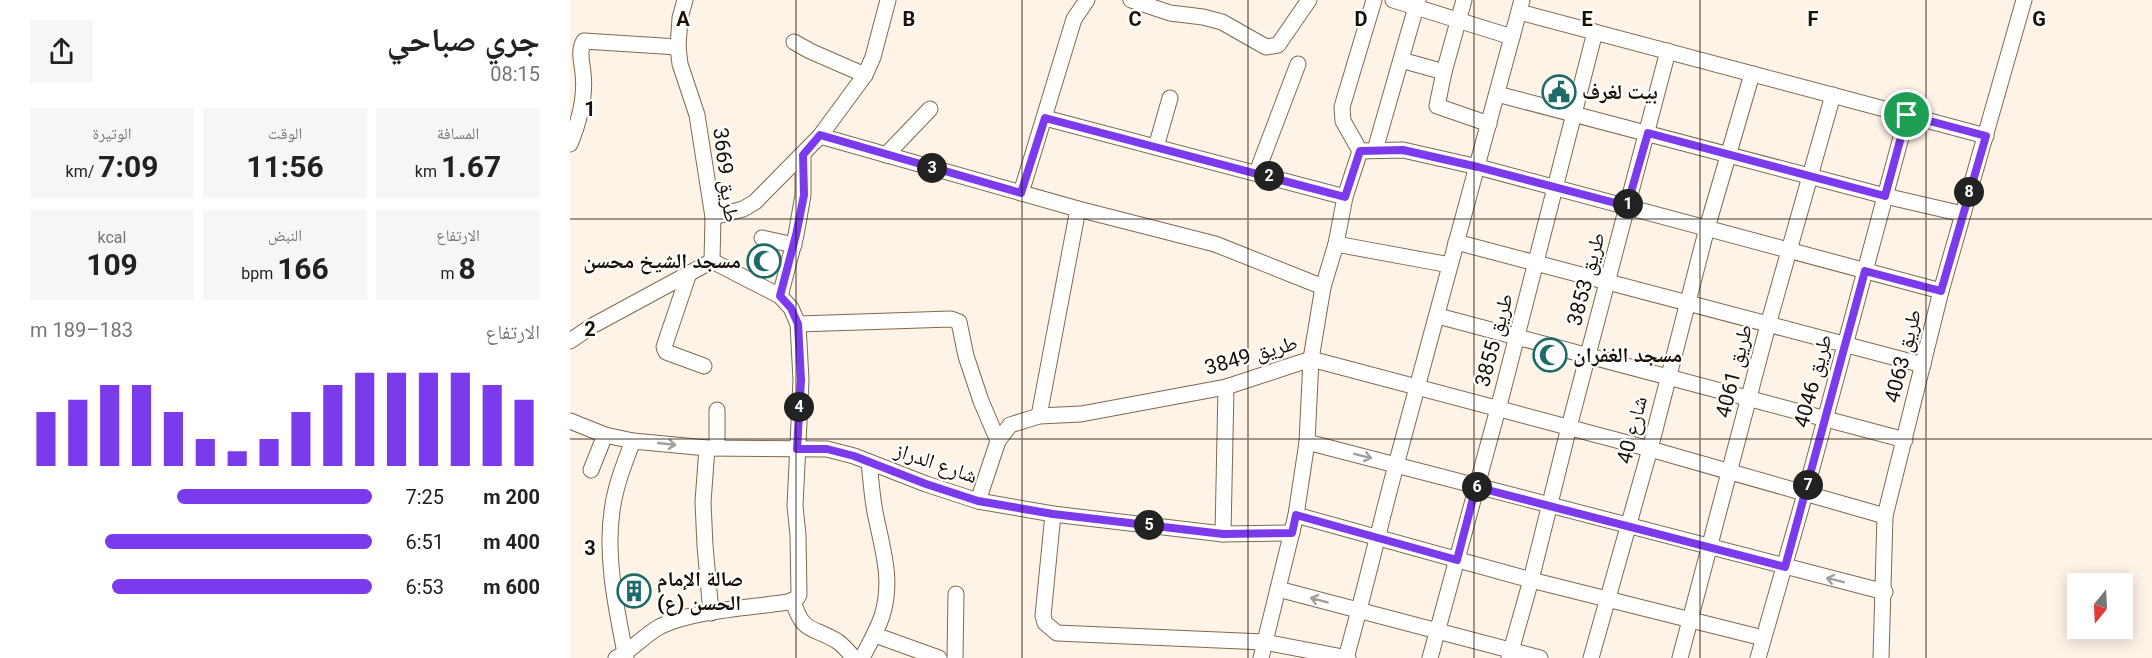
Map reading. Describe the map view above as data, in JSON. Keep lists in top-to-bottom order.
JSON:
{
  "streets": {
    "street": [
      "طريق 3669",
      "طريق 3853",
      "طريق 3855",
      "طريق 3849",
      "طريق 4063",
      "طريق 4061",
      "طريق 4046",
      "شارع 40",
      "شارع الدراز"
    ]
  },
  "crossings": [
    ["طريق 3853", "طريق 3849"],
    ["طريق 3855", "طريق 3849"],
    ["طريق 3849", "طريق 4063"],
    ["طريق 3849", "طريق 4061"],
    ["طريق 3849", "طريق 4046"],
    ["طريق 3849", "شارع 40"]
  ],
  "places": {
    "public building": ["بيت لغرف"],
    "mosque": ["مسجد الشيخ محسن", "مسجد الغفران"],
    "building": ["صالة الإمام الحسن (ع)"]
  },
  "north": "bottom",
  "page": {
    "heading": ["جري صباحي", "08:15"],
    "stats": [
      ["المسافة", "1.67 km"],
      ["الوقت", "11:56"],
      ["الوتيرة", "7:09 /km"],
      ["الارتفاع", "8 m"],
      ["النبض", "166 bpm"],
      ["kcal", "109"]
    ],
    "pins": [
      "3",
      "2",
      "8",
      "1",
      "4",
      "7",
      "6",
      "5"
    ],
    "chart": ["الارتفاع", "183–189 m"],
    "list": [
      {
        "name": "200 m",
        "note": "7:25"
      },
      {
        "name": "400 m",
        "note": "6:51"
      },
      {
        "name": "600 m",
        "note": "6:53"
      }
    ]
  },
  "grid": {
    "columns": [
      "A",
      "B",
      "C",
      "D",
      "E",
      "F",
      "G"
    ],
    "rows": ["1", "2", "3"]
  }
}
